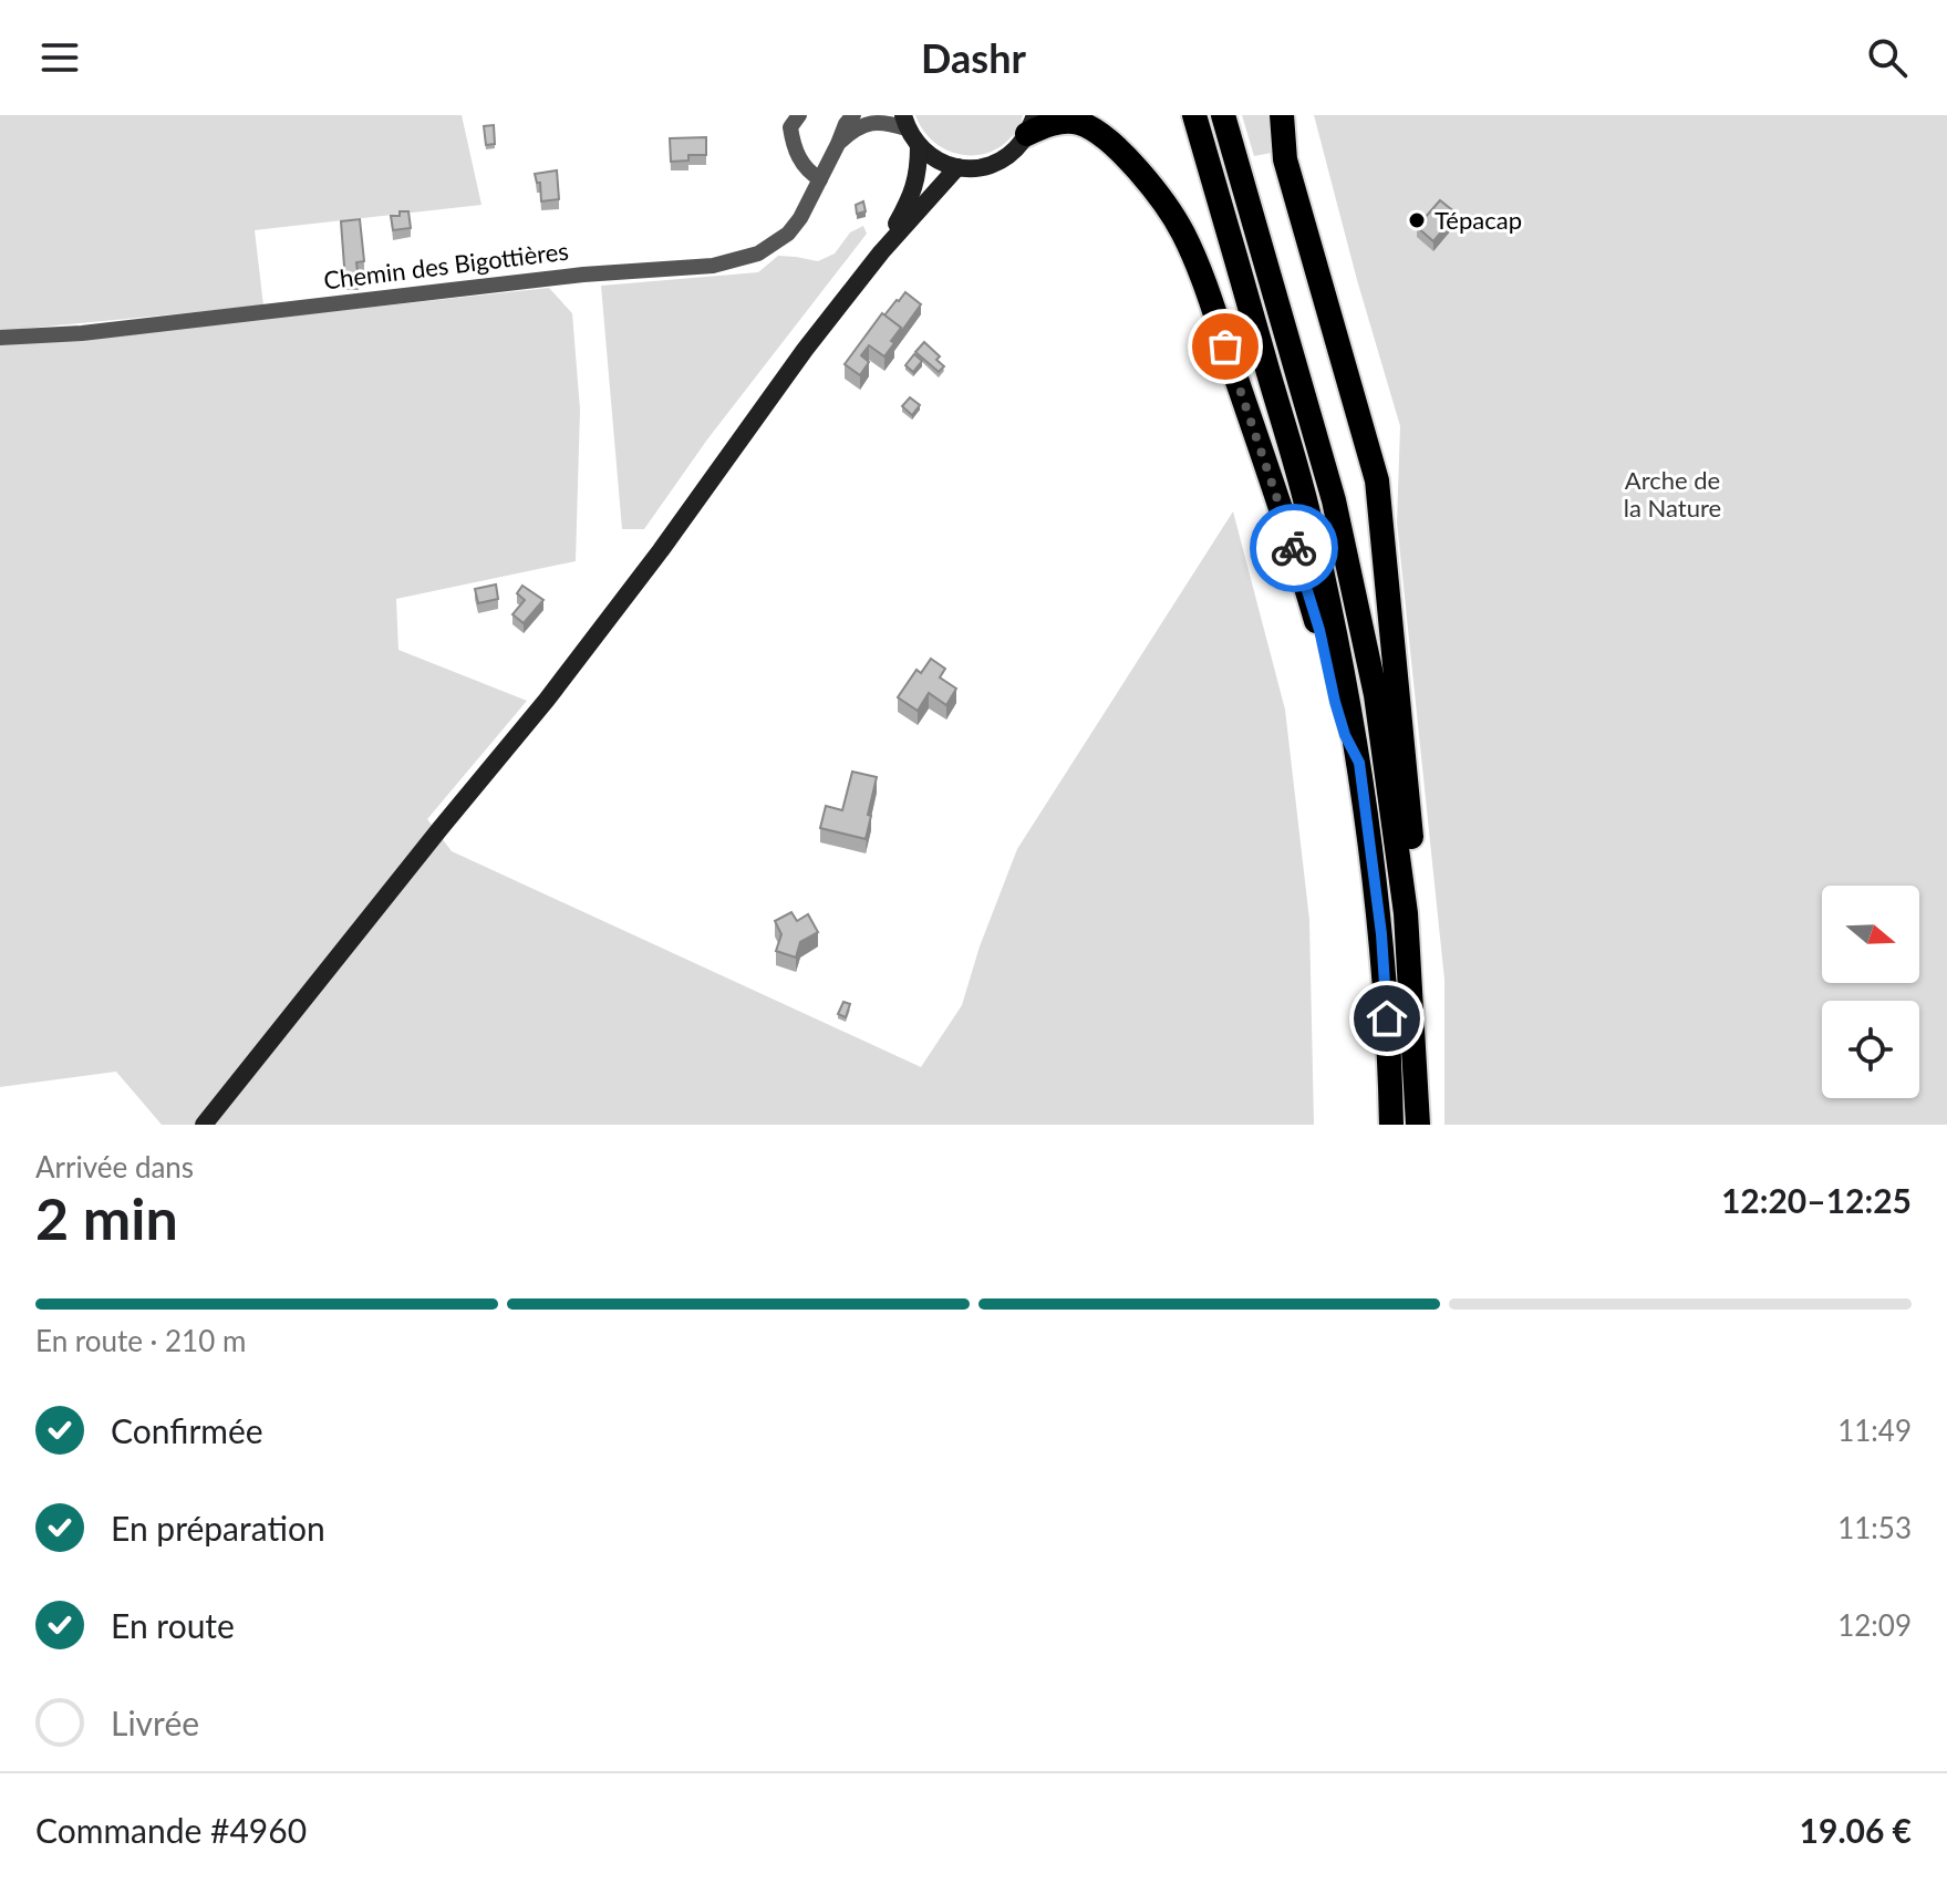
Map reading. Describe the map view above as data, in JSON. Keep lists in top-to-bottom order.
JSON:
{
  "streets": {
    "street": ["Chemin des Bigottières"]
  },
  "parks": ["Arche de la Nature"],
  "places": ["Tépacap"],
  "north": "right",
  "page": {
    "header": "Dashr",
    "heading": ["2 min", "Arrivée dans", "12:20–12:25"],
    "panel": ["Commande #4960", "19.06 €"],
    "bar": "En route · 210 m",
    "list": [
      ["Confirmée", "11:49"],
      ["En préparation", "11:53"],
      ["En route", "12:09"],
      "Livrée"
    ]
  }
}
